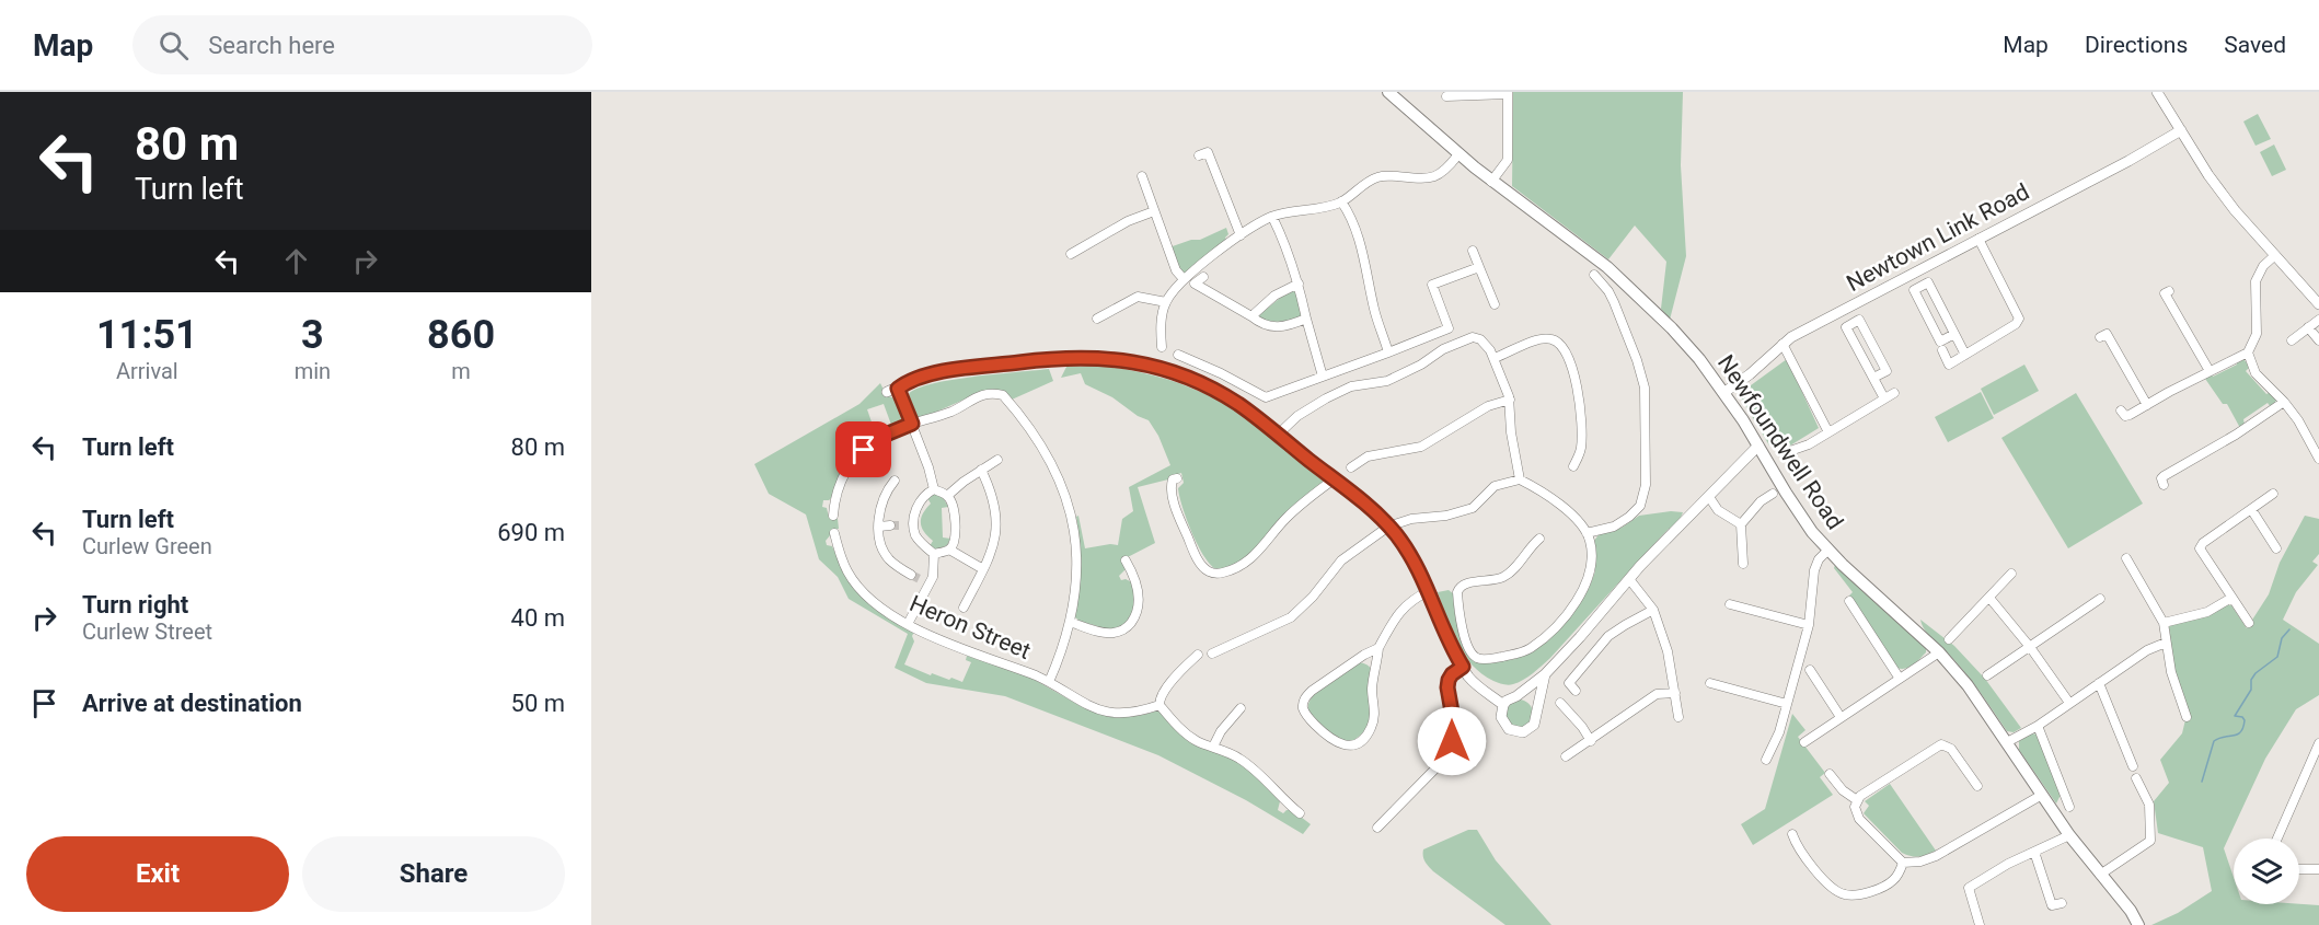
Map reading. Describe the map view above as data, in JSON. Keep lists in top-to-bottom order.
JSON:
{
  "streets": {
    "main road": ["Newfoundwell Road"],
    "street": ["Newtown Link Road", "Heron Street"]
  },
  "crossings": [
    ["Newtown Link Road", "Newfoundwell Road"]
  ],
  "page": {
    "header": "Map",
    "search": "Search here",
    "nav": ["Map", "Directions", "Saved"],
    "turn": ["80 m", "Turn left"],
    "eta": [
      "11:51",
      "Arrival",
      "3",
      "min",
      "860",
      "m"
    ],
    "list": [
      {
        "name": "Turn left",
        "value": "80 m"
      },
      {
        "name": "Turn left",
        "note": "Curlew Green",
        "value": "690 m"
      },
      {
        "name": "Turn right",
        "note": "Curlew Street",
        "value": "40 m"
      },
      {
        "name": "Arrive at destination",
        "value": "50 m"
      }
    ],
    "buttons": ["Exit", "Share"]
  }
}
